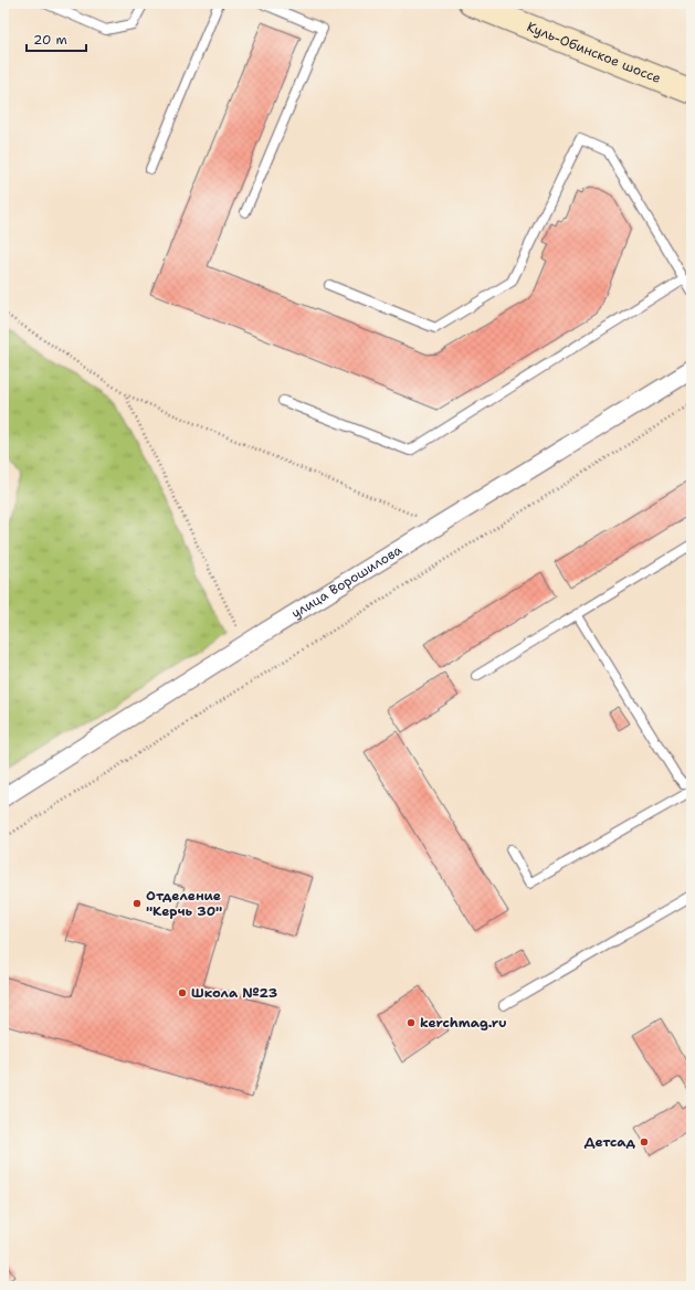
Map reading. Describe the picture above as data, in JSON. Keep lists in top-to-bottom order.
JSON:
{
  "streets": {
    "main road": ["Куль-Обинское шоссе"],
    "street": ["улица Ворошилова"]
  },
  "places": [
    "Отделение \"Керчь 30\"",
    "Школа №23",
    "kerchmag.ru",
    "Детсад"
  ],
  "scale_bar": "20 m"
}
